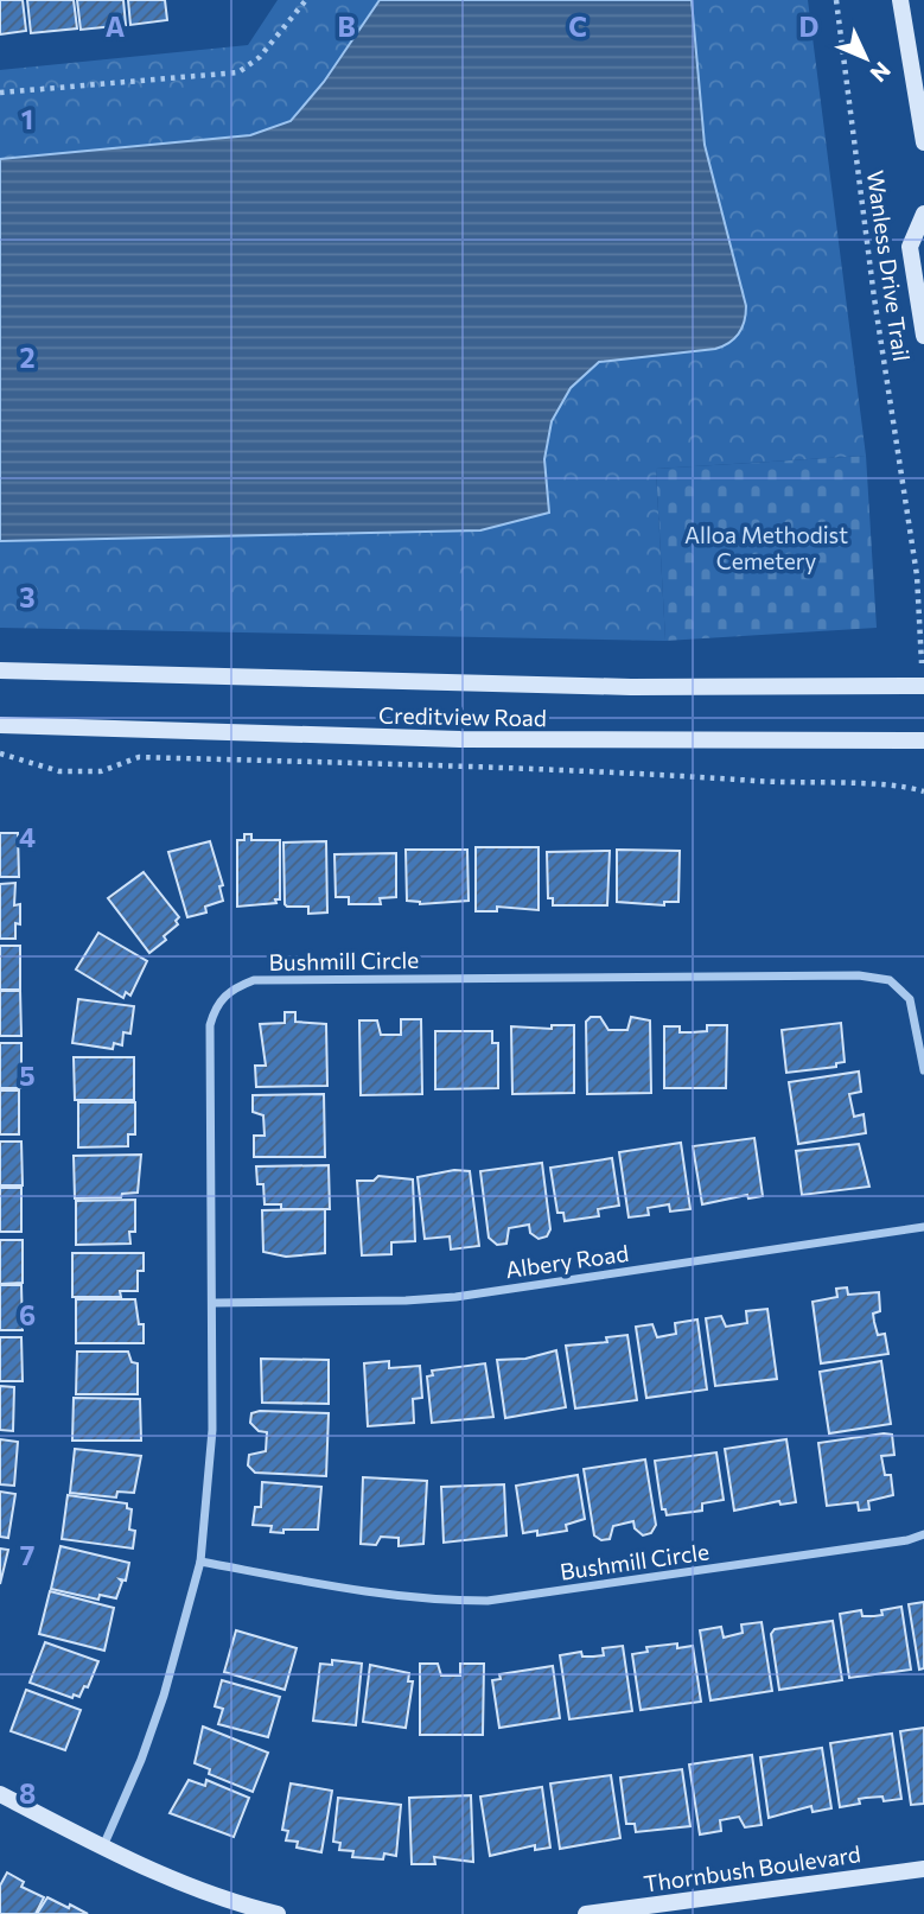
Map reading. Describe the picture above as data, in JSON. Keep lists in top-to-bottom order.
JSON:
{
  "streets": {
    "main road": ["Creditview Road", "Thornbush Boulevard"],
    "street": ["Bushmill Circle", "Albery Road"],
    "path": ["Wanless Drive Trail"]
  },
  "crossings": [
    ["Wanless Drive Trail", "Creditview Road"],
    ["Bushmill Circle", "Albery Road"]
  ],
  "parks": ["Alloa Methodist Cemetery"],
  "north": "bottom right",
  "grid": {
    "columns": [
      "A",
      "B",
      "C",
      "D"
    ],
    "rows": [
      "1",
      "2",
      "3",
      "4",
      "5",
      "6",
      "7",
      "8"
    ]
  }
}
